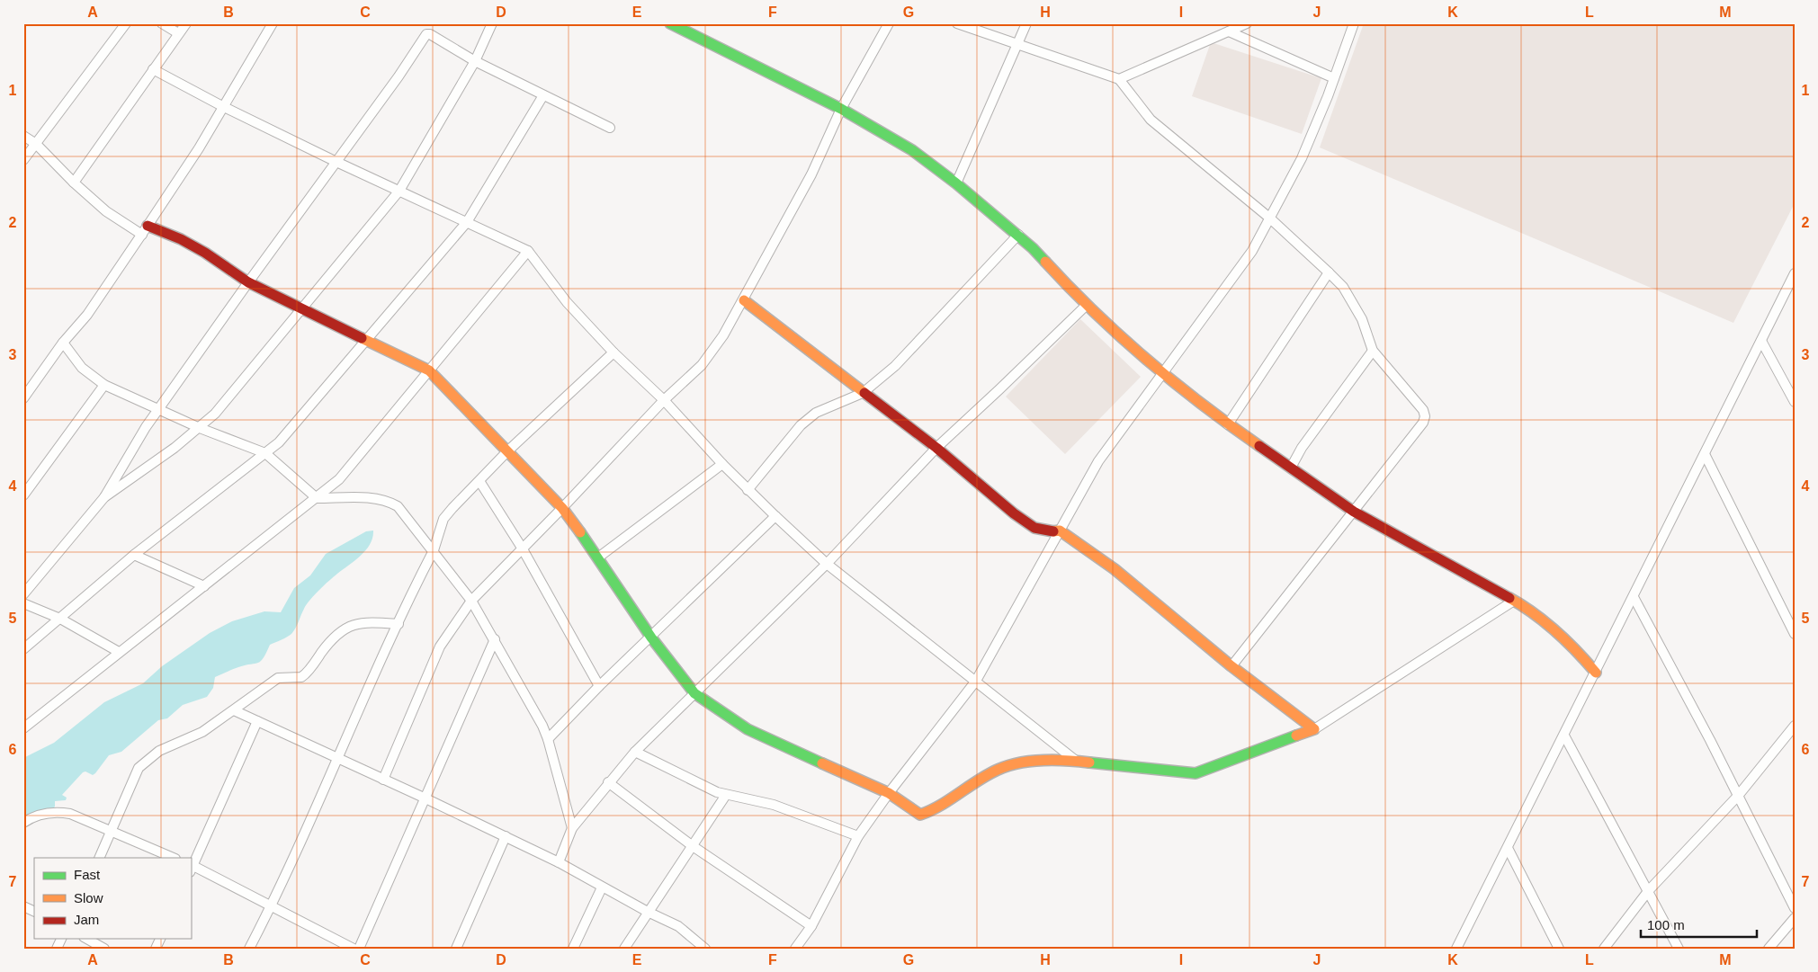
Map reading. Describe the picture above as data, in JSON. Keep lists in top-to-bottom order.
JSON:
{
  "legend": ["Fast", "Slow", "Jam"],
  "scale_bar": "100 m",
  "grid": {
    "columns": [
      "A",
      "B",
      "C",
      "D",
      "E",
      "F",
      "G",
      "H",
      "I",
      "J",
      "K",
      "L",
      "M"
    ],
    "rows": [
      "1",
      "2",
      "3",
      "4",
      "5",
      "6",
      "7"
    ]
  }
}
